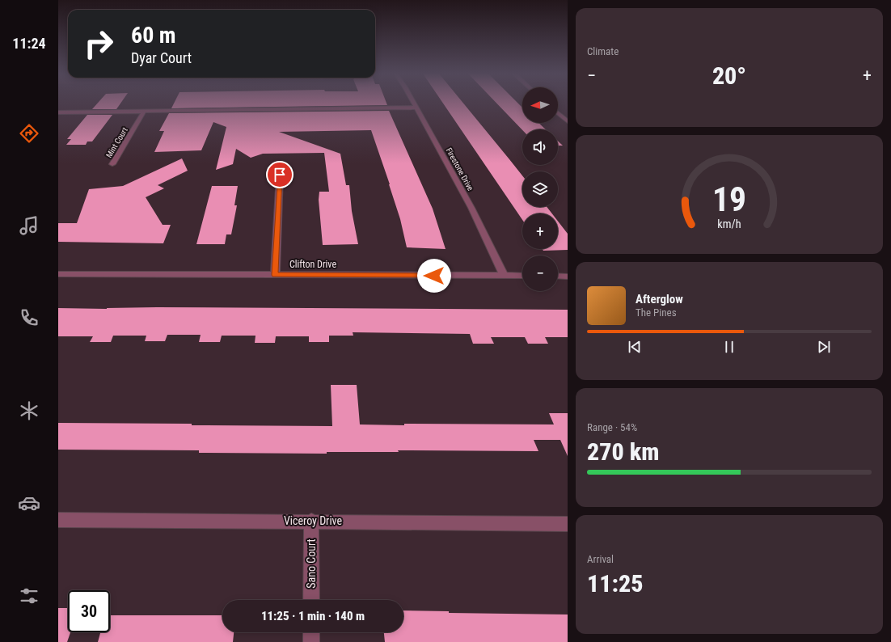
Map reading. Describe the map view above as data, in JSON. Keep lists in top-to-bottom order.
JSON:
{
  "streets": {
    "street": [
      "Mint Court",
      "Firestone Drive",
      "Clifton Drive",
      "Viceroy Drive",
      "Sano Court"
    ]
  },
  "crossings": [
    ["Firestone Drive", "Clifton Drive"],
    ["Viceroy Drive", "Sano Court"]
  ],
  "north": "left",
  "page": {
    "tabs": "11:24",
    "tile": [
      "Climate",
      ["Range · 54%", "270 km"],
      ["Arrival", "11:25"]
    ],
    "turn": ["60 m", "Dyar Court"],
    "heat": ["−", "20°", "+"],
    "map_buttons": ["+", "−"],
    "song": ["Afterglow", "The Pines"],
    "limit": "30",
    "trip": "11:25 · 1 min · 140 m",
    "gauge": ["19", "km/h"]
  }
}
